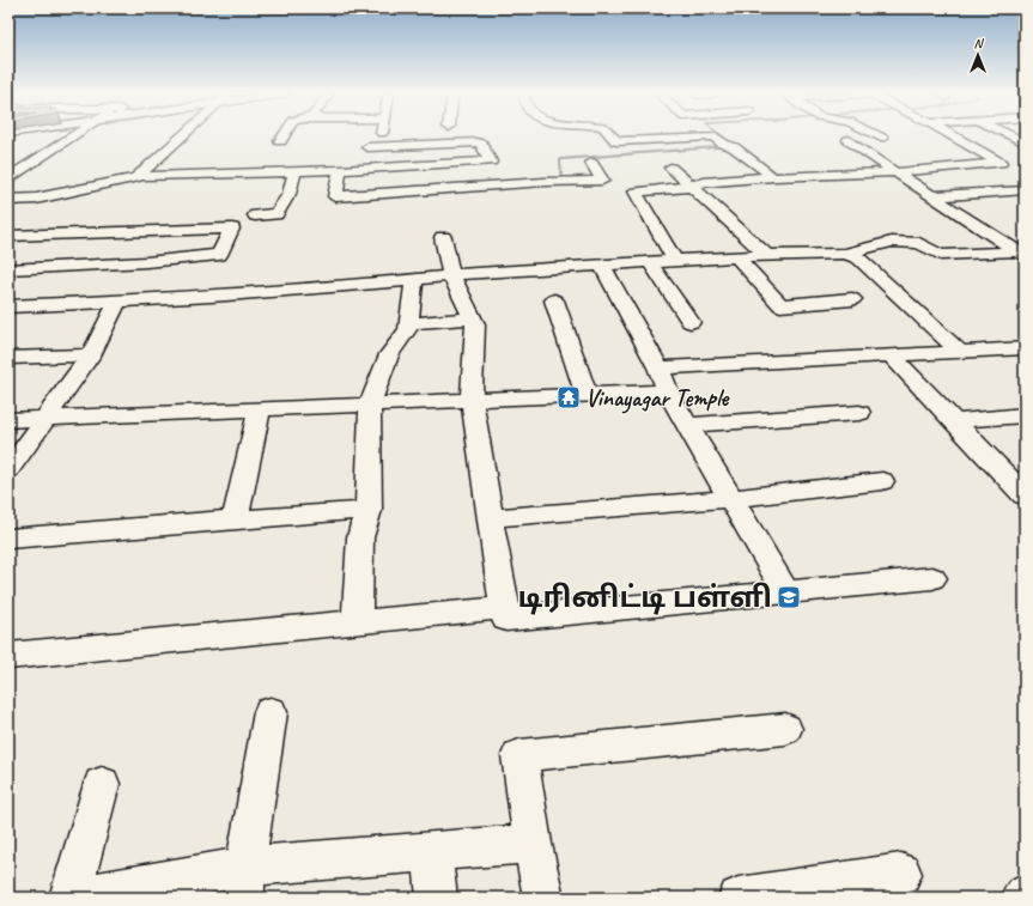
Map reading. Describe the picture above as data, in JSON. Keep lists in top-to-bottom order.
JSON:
{
  "places": {
    "temple": ["Vinayagar Temple"],
    "school or university": ["டிரினிட்டி பள்ளி"]
  },
  "north": "top"
}
